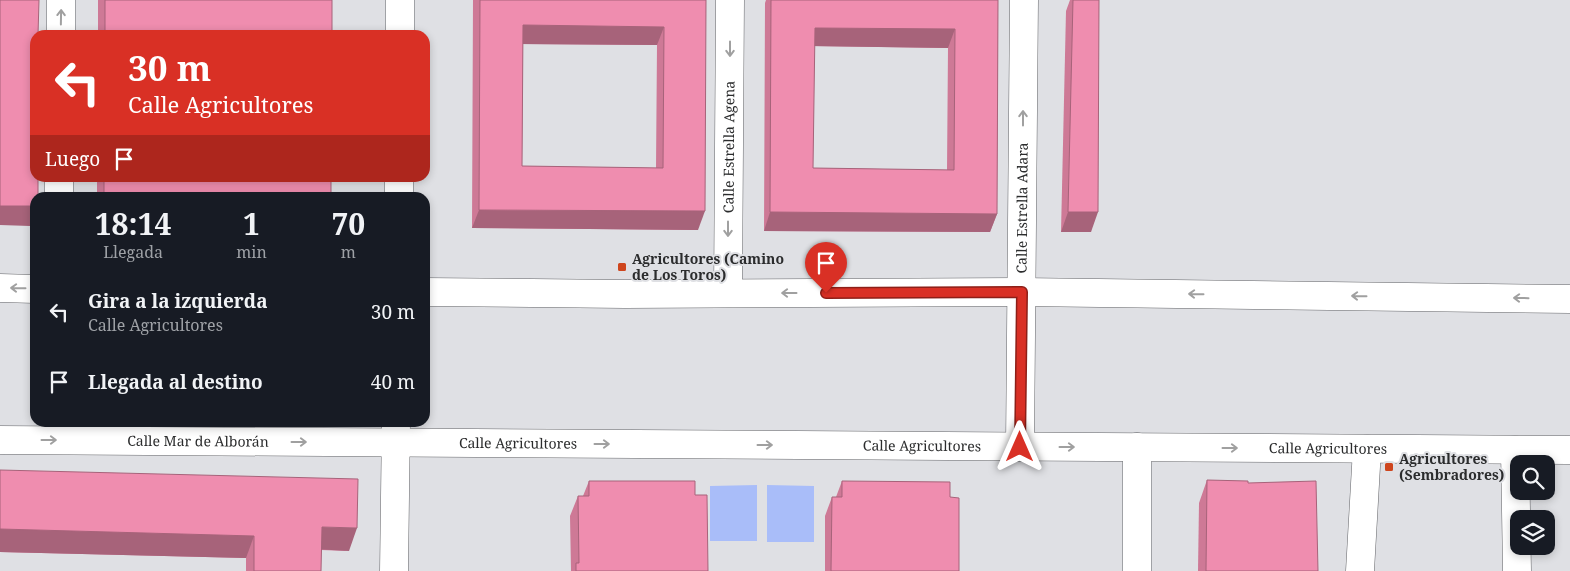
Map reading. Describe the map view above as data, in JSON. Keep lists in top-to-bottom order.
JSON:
{
  "streets": {
    "street": [
      "Calle Estrella Agena",
      "Calle Estrella Adara",
      "Calle Mar de Alborán",
      "Calle Agricultores"
    ]
  },
  "crossings": [
    ["Calle Estrella Adara", "Calle Agricultores"],
    ["Calle Mar de Alborán", "Calle Agricultores"]
  ],
  "one_way": ["Calle Estrella Agena", "Calle Estrella Adara", "Calle Mar de Alborán"],
  "places": {
    "transit": ["Agricultores (Camino de Los Toros)", "Agricultores (Sembradores)"]
  },
  "page": {
    "turn": ["30 m", "Calle Agricultores"],
    "then": "Luego",
    "eta": [
      "18:14",
      "Llegada",
      "1",
      "min",
      "70",
      "m"
    ],
    "list": [
      {
        "name": "Gira a la izquierda",
        "note": "Calle Agricultores",
        "value": "30 m"
      },
      {
        "name": "Llegada al destino",
        "value": "40 m"
      }
    ]
  }
}
